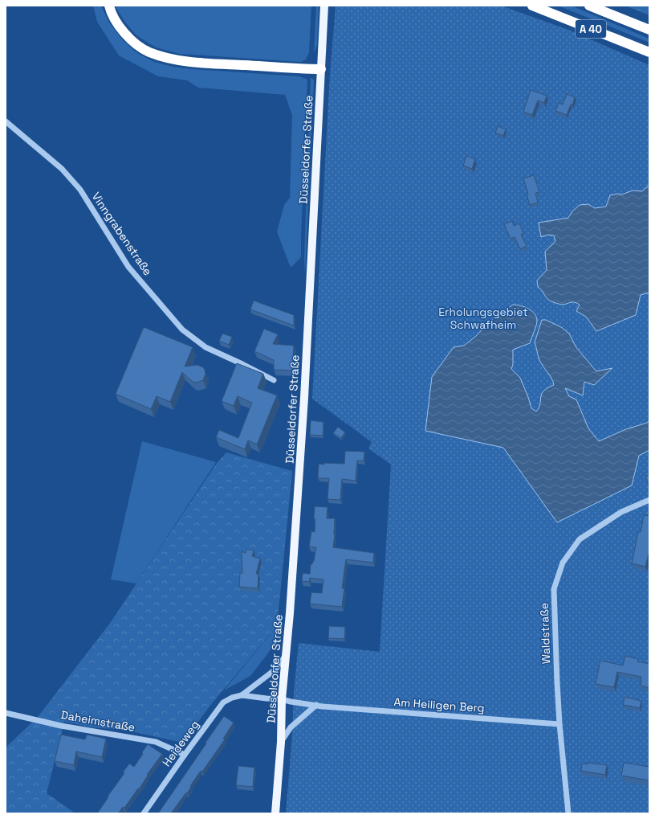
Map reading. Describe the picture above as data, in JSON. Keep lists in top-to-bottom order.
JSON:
{
  "streets": {
    "highway": ["A 40"],
    "main road": ["Düsseldorfer Straße"],
    "street": [
      "Vinngrabenstraße",
      "Waldstraße",
      "Am Heiligen Berg",
      "Daheimstraße",
      "Heideweg"
    ]
  },
  "crossings": [
    ["Düsseldorfer Straße", "Am Heiligen Berg"],
    ["Düsseldorfer Straße", "Heideweg"],
    ["Waldstraße", "Am Heiligen Berg"],
    ["Am Heiligen Berg", "Heideweg"],
    ["Daheimstraße", "Heideweg"]
  ],
  "parks": ["Erholungsgebiet Schwafheim"]
}
